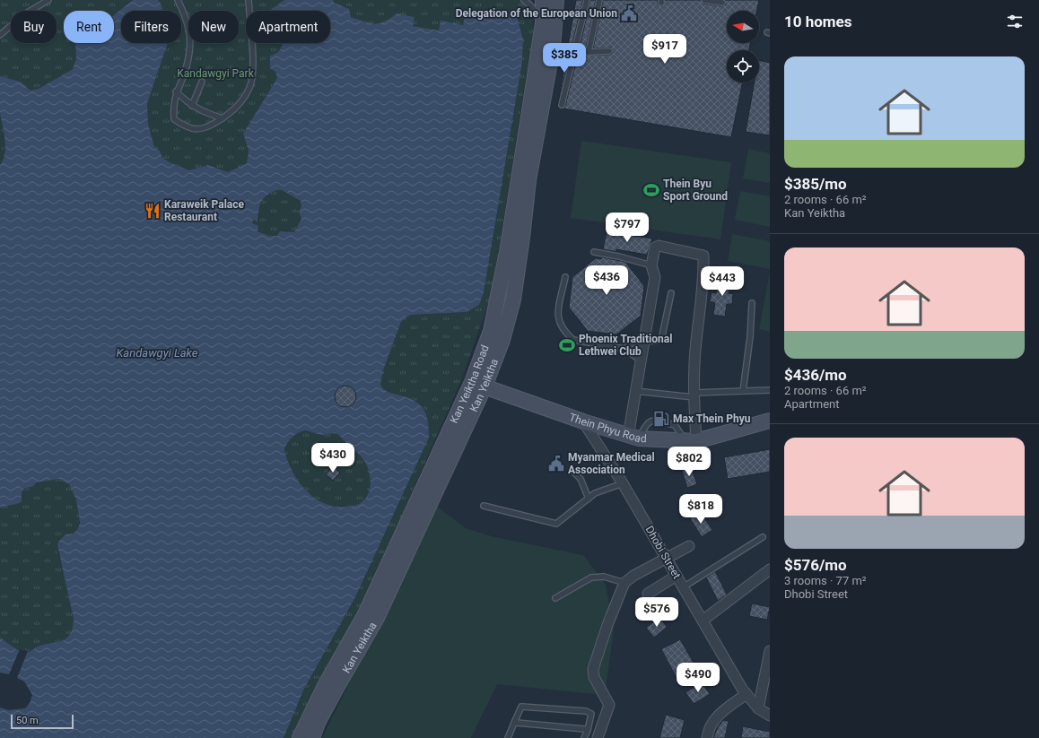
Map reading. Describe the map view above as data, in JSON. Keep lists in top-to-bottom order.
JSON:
{
  "streets": {
    "main road": ["Kan Yeiktha Road", "Kan Yeiktha", "Thein Phyu Road"],
    "street": ["Dhobi Street"]
  },
  "crossings": [
    ["Kan Yeiktha Road", "Kan Yeiktha"],
    ["Kan Yeiktha Road", "Thein Phyu Road"],
    ["Kan Yeiktha", "Thein Phyu Road"],
    ["Thein Phyu Road", "Dhobi Street"]
  ],
  "water": ["Kandawgyi Lake"],
  "parks": ["Kandawgyi Park"],
  "places": {
    "public building": ["Delegation of the European Union", "Myanmar Medical Association"],
    "sports": ["Thein Byu Sport Ground", "Phoenix Traditional Lethwei Club"],
    "restaurant": ["Karaweik Palace Restaurant"],
    "fuel station": ["Max Thein Phyu"]
  },
  "scale_bar": "50 m",
  "north": "left",
  "page": {
    "heading": "10 homes",
    "chip": [
      "Buy",
      "Rent",
      "Filters",
      "New",
      "Apartment"
    ],
    "price": [
      "$917",
      "$385",
      "$797",
      "$436",
      "$443",
      "$430",
      "$802",
      "$818",
      "$576",
      "$490"
    ],
    "list": [
      {
        "name": "$385/mo",
        "note": "2 rooms · 66 m² · Kan Yeiktha"
      },
      {
        "name": "$436/mo",
        "note": "2 rooms · 66 m² · Apartment"
      },
      {
        "name": "$576/mo",
        "note": "3 rooms · 77 m² · Dhobi Street"
      }
    ],
    "scale": "50 m"
  }
}
